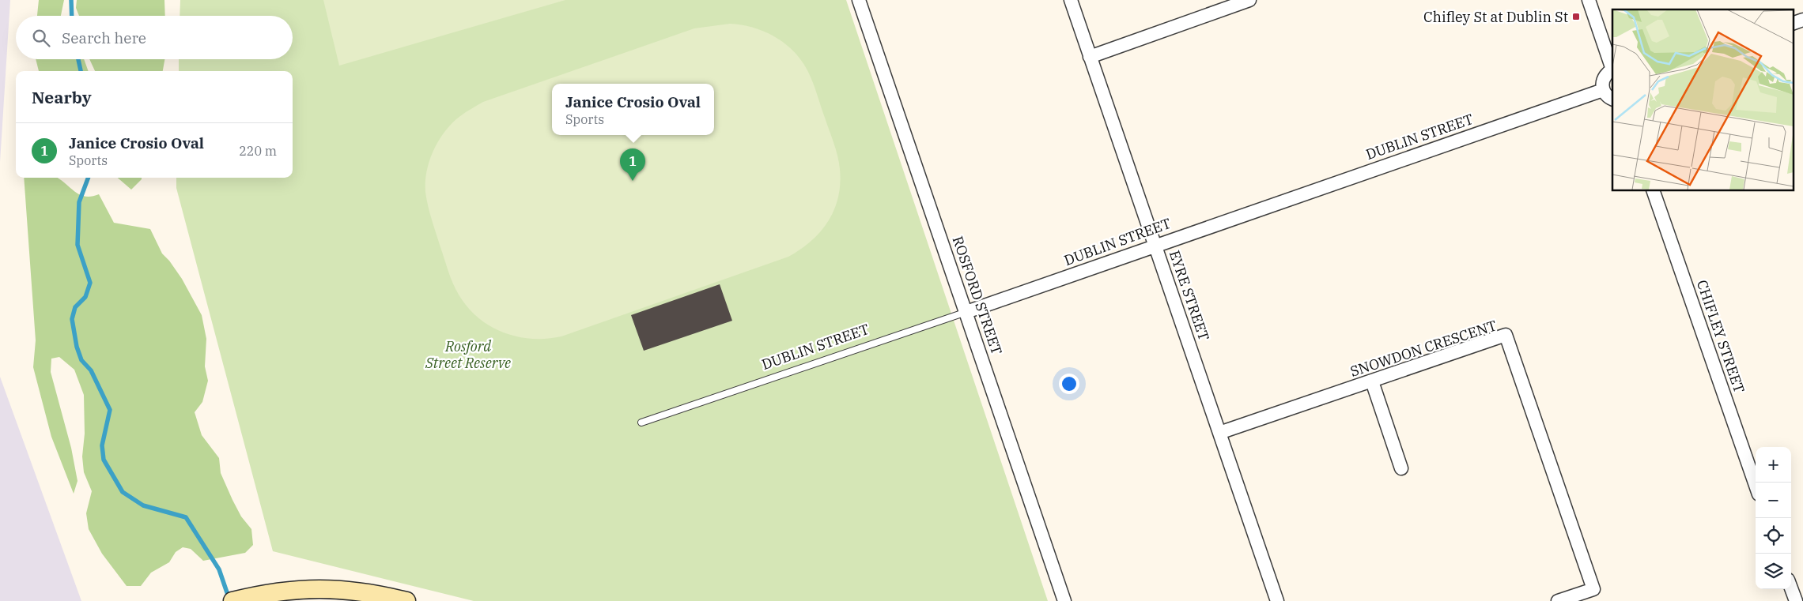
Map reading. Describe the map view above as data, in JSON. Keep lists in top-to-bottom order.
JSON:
{
  "streets": {
    "street": [
      "DUBLIN STREET",
      "ROSFORD STREET",
      "EYRE STREET",
      "CHIFLEY STREET",
      "SNOWDON CRESCENT"
    ]
  },
  "crossings": [
    ["DUBLIN STREET", "ROSFORD STREET"],
    ["DUBLIN STREET", "EYRE STREET"],
    ["EYRE STREET", "SNOWDON CRESCENT"]
  ],
  "parks": ["Rosford Street Reserve"],
  "places": {
    "transit": ["Chifley St at Dublin St"]
  },
  "page": {
    "search": "Search here",
    "heading": "Nearby",
    "popup": ["Janice Crosio Oval", "Sports"],
    "list": [
      {
        "mark": "1",
        "name": "Janice Crosio Oval",
        "note": "Sports",
        "value": "220 m"
      }
    ],
    "pins": "1",
    "map_buttons": ["+", "−"]
  }
}
